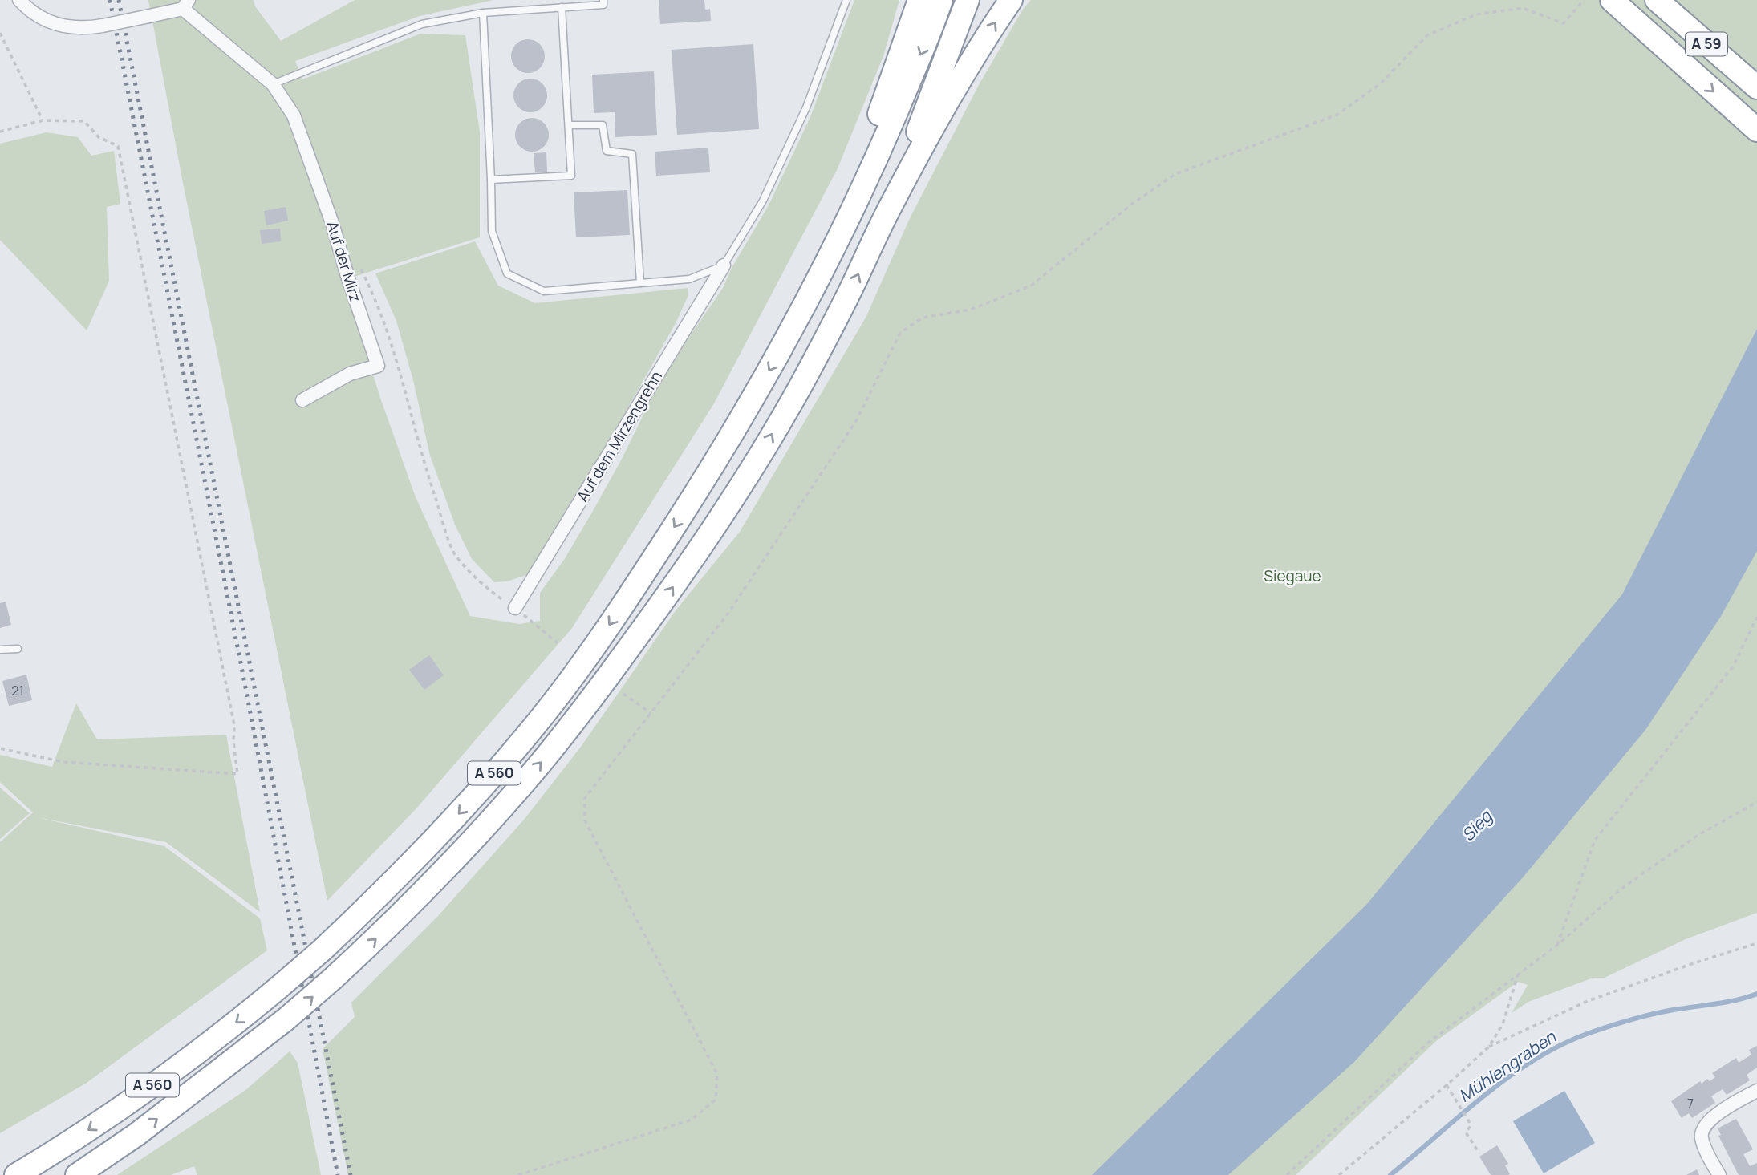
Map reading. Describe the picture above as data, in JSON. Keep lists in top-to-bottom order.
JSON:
{
  "streets": {
    "highway": ["A 59", "A 560"],
    "street": ["Auf der Mirz", "Auf dem Mirzengrehn"]
  },
  "water": ["Sieg", "Mühlengraben"],
  "parks": ["Siegaue"],
  "house_numbers": ["21", "7"]
}
